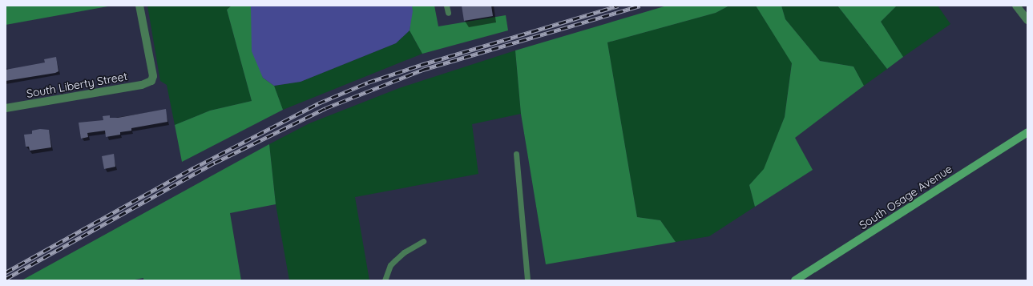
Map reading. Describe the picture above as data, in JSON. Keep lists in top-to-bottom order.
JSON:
{
  "streets": {
    "street": ["South Liberty Street", "South Osage Avenue"]
  }
}
